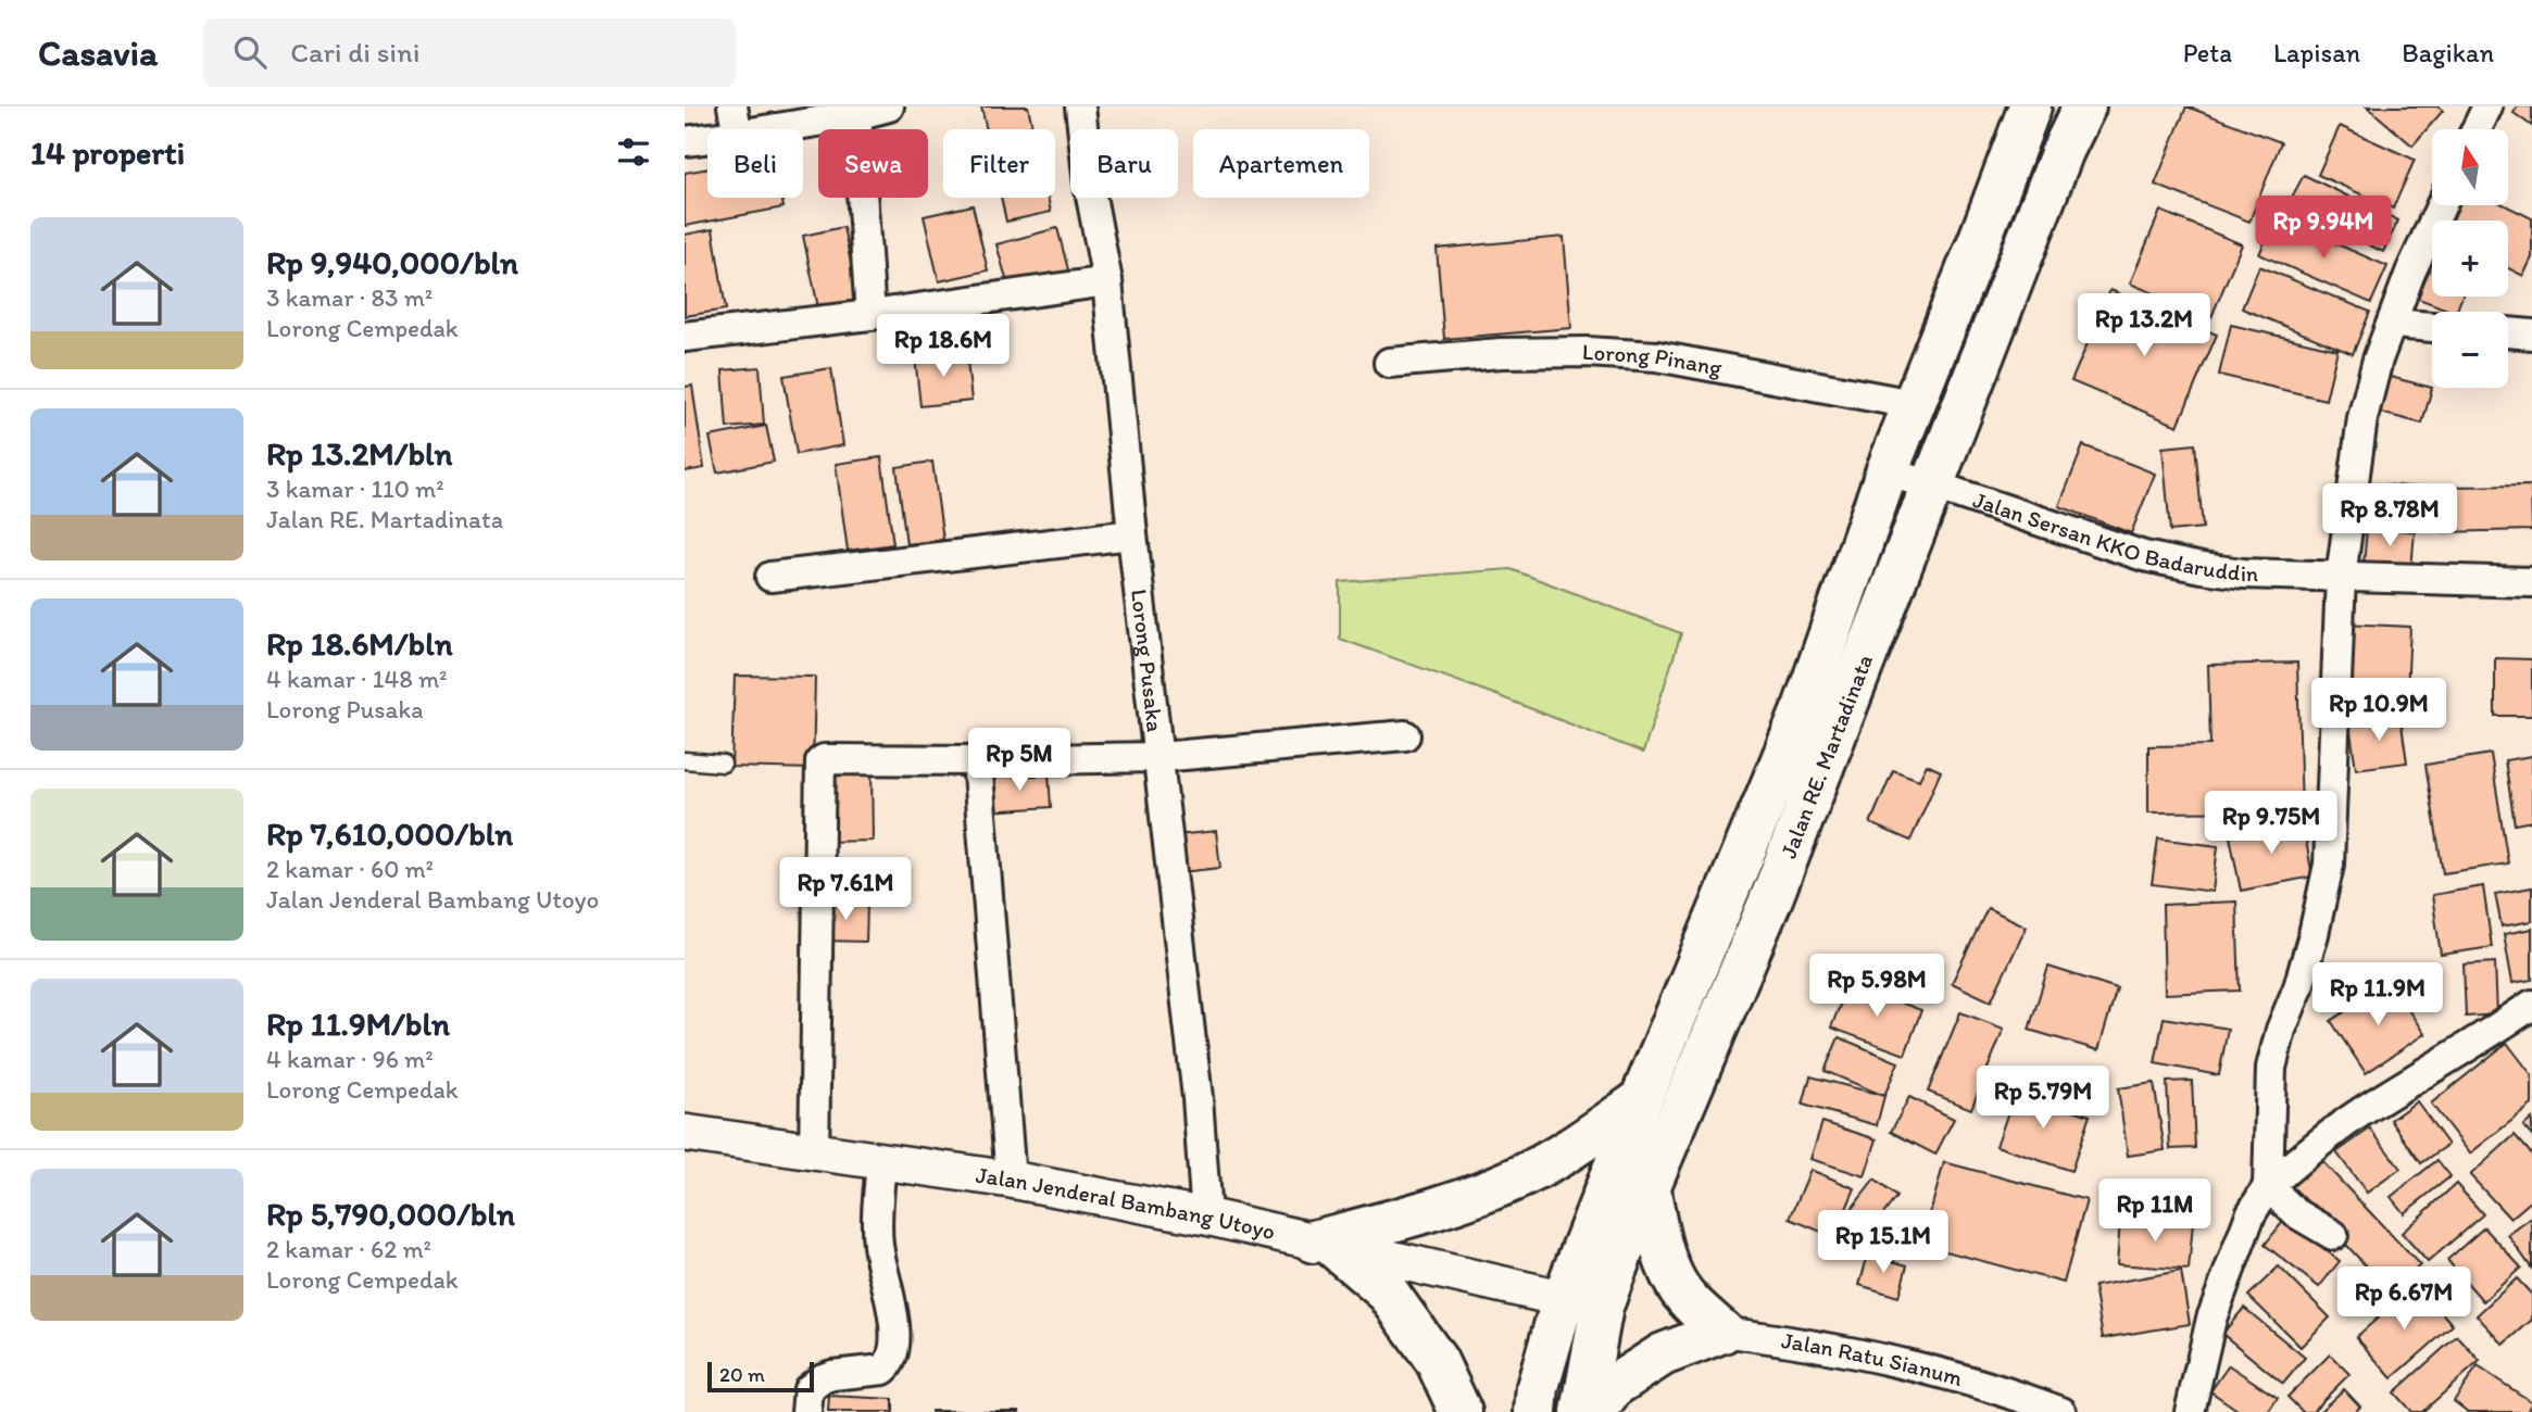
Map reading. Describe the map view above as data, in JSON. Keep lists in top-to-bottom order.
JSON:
{
  "streets": {
    "highway": ["Jalan RE. Martadinata"],
    "street": [
      "Lorong Pinang",
      "Jalan Sersan KKO Badaruddin",
      "Lorong Pusaka",
      "Jalan Jenderal Bambang Utoyo",
      "Jalan Ratu Sianum"
    ]
  },
  "crossings": [
    ["Jalan Sersan KKO Badaruddin", "Jalan RE. Martadinata"],
    ["Lorong Pusaka", "Jalan Jenderal Bambang Utoyo"],
    ["Jalan RE. Martadinata", "Jalan Jenderal Bambang Utoyo"]
  ],
  "scale_bar": "20 m",
  "north": "top",
  "page": {
    "header": "Casavia",
    "search": "Cari di sini",
    "nav": ["Peta", "Lapisan", "Bagikan"],
    "heading": "14 properti",
    "map_buttons": ["+", "−"],
    "chip": [
      "Beli",
      "Sewa",
      "Filter",
      "Baru",
      "Apartemen"
    ],
    "price": [
      "Rp 9.94M",
      "Rp 13.2M",
      "Rp 18.6M",
      "Rp 8.78M",
      "Rp 10.9M",
      "Rp 5M",
      "Rp 9.75M",
      "Rp 7.61M",
      "Rp 5.98M",
      "Rp 11.9M",
      "Rp 5.79M",
      "Rp 11M",
      "Rp 15.1M",
      "Rp 6.67M"
    ],
    "list": [
      {
        "name": "Rp 9,940,000/bln",
        "note": "3 kamar · 83 m² · Lorong Cempedak"
      },
      {
        "name": "Rp 13.2M/bln",
        "note": "3 kamar · 110 m² · Jalan RE. Martadinata"
      },
      {
        "name": "Rp 18.6M/bln",
        "note": "4 kamar · 148 m² · Lorong Pusaka"
      },
      {
        "name": "Rp 7,610,000/bln",
        "note": "2 kamar · 60 m² · Jalan Jenderal Bambang Utoyo"
      },
      {
        "name": "Rp 11.9M/bln",
        "note": "4 kamar · 96 m² · Lorong Cempedak"
      },
      {
        "name": "Rp 5,790,000/bln",
        "note": "2 kamar · 62 m² · Lorong Cempedak"
      }
    ],
    "scale": "20 m"
  }
}
